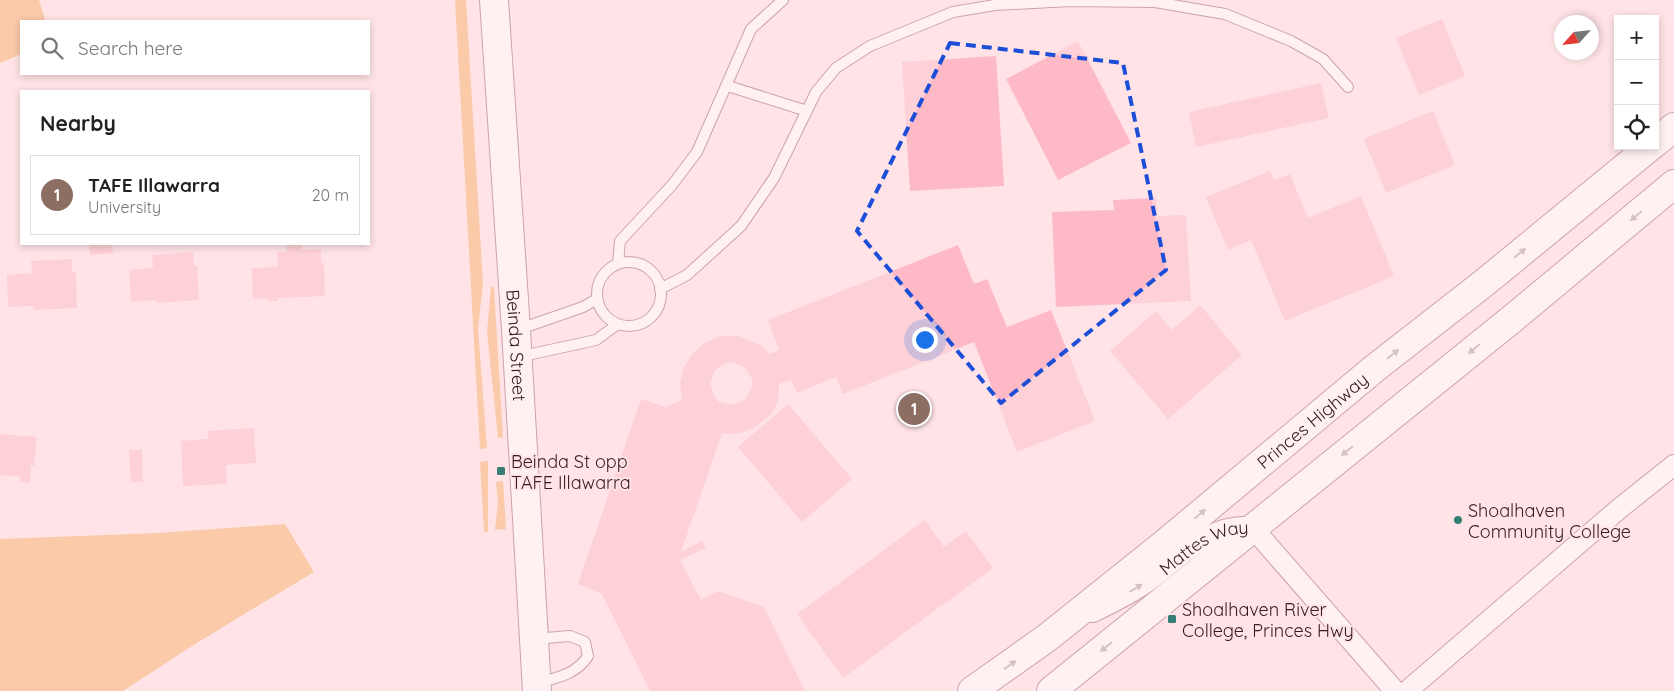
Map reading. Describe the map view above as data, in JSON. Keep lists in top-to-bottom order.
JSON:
{
  "streets": {
    "main road": ["Beinda Street", "Princes Highway"],
    "street": ["Mattes Way"]
  },
  "crossings": [
    ["Princes Highway", "Mattes Way"]
  ],
  "one_way": ["Mattes Way"],
  "places": {
    "transit": ["Beinda St opp TAFE Illawarra", "Shoalhaven River College, Princes Hwy"],
    "other": ["Shoalhaven Community College"]
  },
  "north": "bottom left",
  "page": {
    "map_buttons": ["+", "−"],
    "search": "Search here",
    "heading": "Nearby",
    "list": [
      {
        "mark": "1",
        "name": "TAFE Illawarra",
        "note": "University",
        "value": "20 m"
      }
    ],
    "pins": "1"
  }
}
